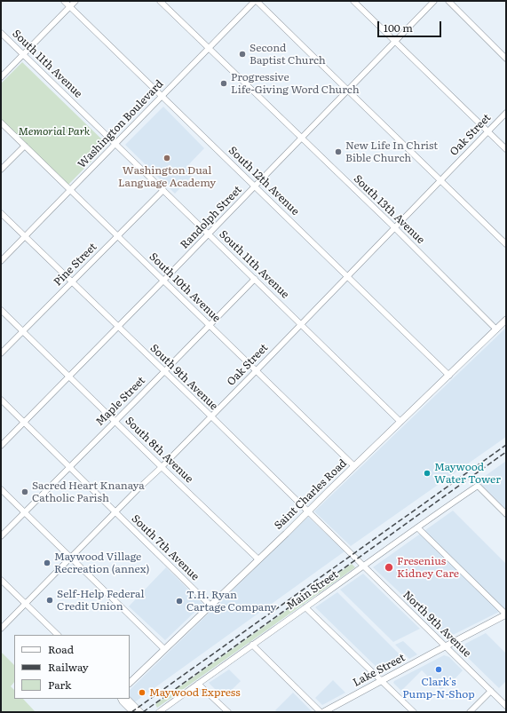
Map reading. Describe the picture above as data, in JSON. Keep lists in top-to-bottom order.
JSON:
{
  "streets": {
    "main road": ["Saint Charles Road", "Lake Street"],
    "street": [
      "South 11th Avenue",
      "Washington Boulevard",
      "Oak Street",
      "South 12th Avenue",
      "South 13th Avenue",
      "Randolph Street",
      "Pine Street",
      "South 10th Avenue",
      "South 9th Avenue",
      "Maple Street",
      "South 8th Avenue",
      "South 7th Avenue",
      "Main Street",
      "North 9th Avenue"
    ]
  },
  "crossings": [
    ["South 11th Avenue", "Washington Boulevard"],
    ["South 11th Avenue", "Oak Street"],
    ["South 11th Avenue", "Randolph Street"],
    ["South 11th Avenue", "Pine Street"],
    ["South 11th Avenue", "Maple Street"],
    ["South 11th Avenue", "Saint Charles Road"],
    ["Washington Boulevard", "South 12th Avenue"],
    ["Washington Boulevard", "South 13th Avenue"],
    ["Washington Boulevard", "South 10th Avenue"],
    ["Washington Boulevard", "South 9th Avenue"],
    ["Oak Street", "South 12th Avenue"],
    ["Oak Street", "South 13th Avenue"],
    ["Oak Street", "South 10th Avenue"],
    ["Oak Street", "South 9th Avenue"],
    ["Oak Street", "South 8th Avenue"],
    ["Oak Street", "South 7th Avenue"],
    ["South 12th Avenue", "Randolph Street"],
    ["South 12th Avenue", "Saint Charles Road"],
    ["South 13th Avenue", "Randolph Street"],
    ["South 13th Avenue", "Saint Charles Road"],
    ["Randolph Street", "South 10th Avenue"],
    ["Randolph Street", "South 9th Avenue"],
    ["Randolph Street", "South 8th Avenue"],
    ["Randolph Street", "South 7th Avenue"],
    ["Pine Street", "South 10th Avenue"],
    ["Pine Street", "South 9th Avenue"],
    ["Pine Street", "South 8th Avenue"],
    ["South 10th Avenue", "Maple Street"],
    ["South 10th Avenue", "Saint Charles Road"],
    ["South 9th Avenue", "Maple Street"],
    ["South 9th Avenue", "Saint Charles Road"],
    ["South 9th Avenue", "North 9th Avenue"],
    ["Maple Street", "South 8th Avenue"],
    ["Maple Street", "South 7th Avenue"],
    ["South 8th Avenue", "Saint Charles Road"],
    ["Saint Charles Road", "South 7th Avenue"],
    ["Main Street", "North 9th Avenue"],
    ["North 9th Avenue", "Lake Street"]
  ],
  "parks": ["Memorial Park"],
  "places": [
    "Second Baptist Church",
    "Progressive Life-Giving Word Church",
    "New Life In Christ Bible Church",
    "Washington Dual Language Academy",
    "Maywood Water Tower",
    "Sacred Heart Knanaya Catholic Parish",
    "Maywood Village Recreation (annex)",
    "Fresenius Kidney Care",
    "Self-Help Federal Credit Union",
    "T.H. Ryan Cartage Company",
    "Clark's Pump-N-Shop",
    "Maywood Express"
  ],
  "legend": ["Road", "Railway", "Park"],
  "scale_bar": "100 m"
}
